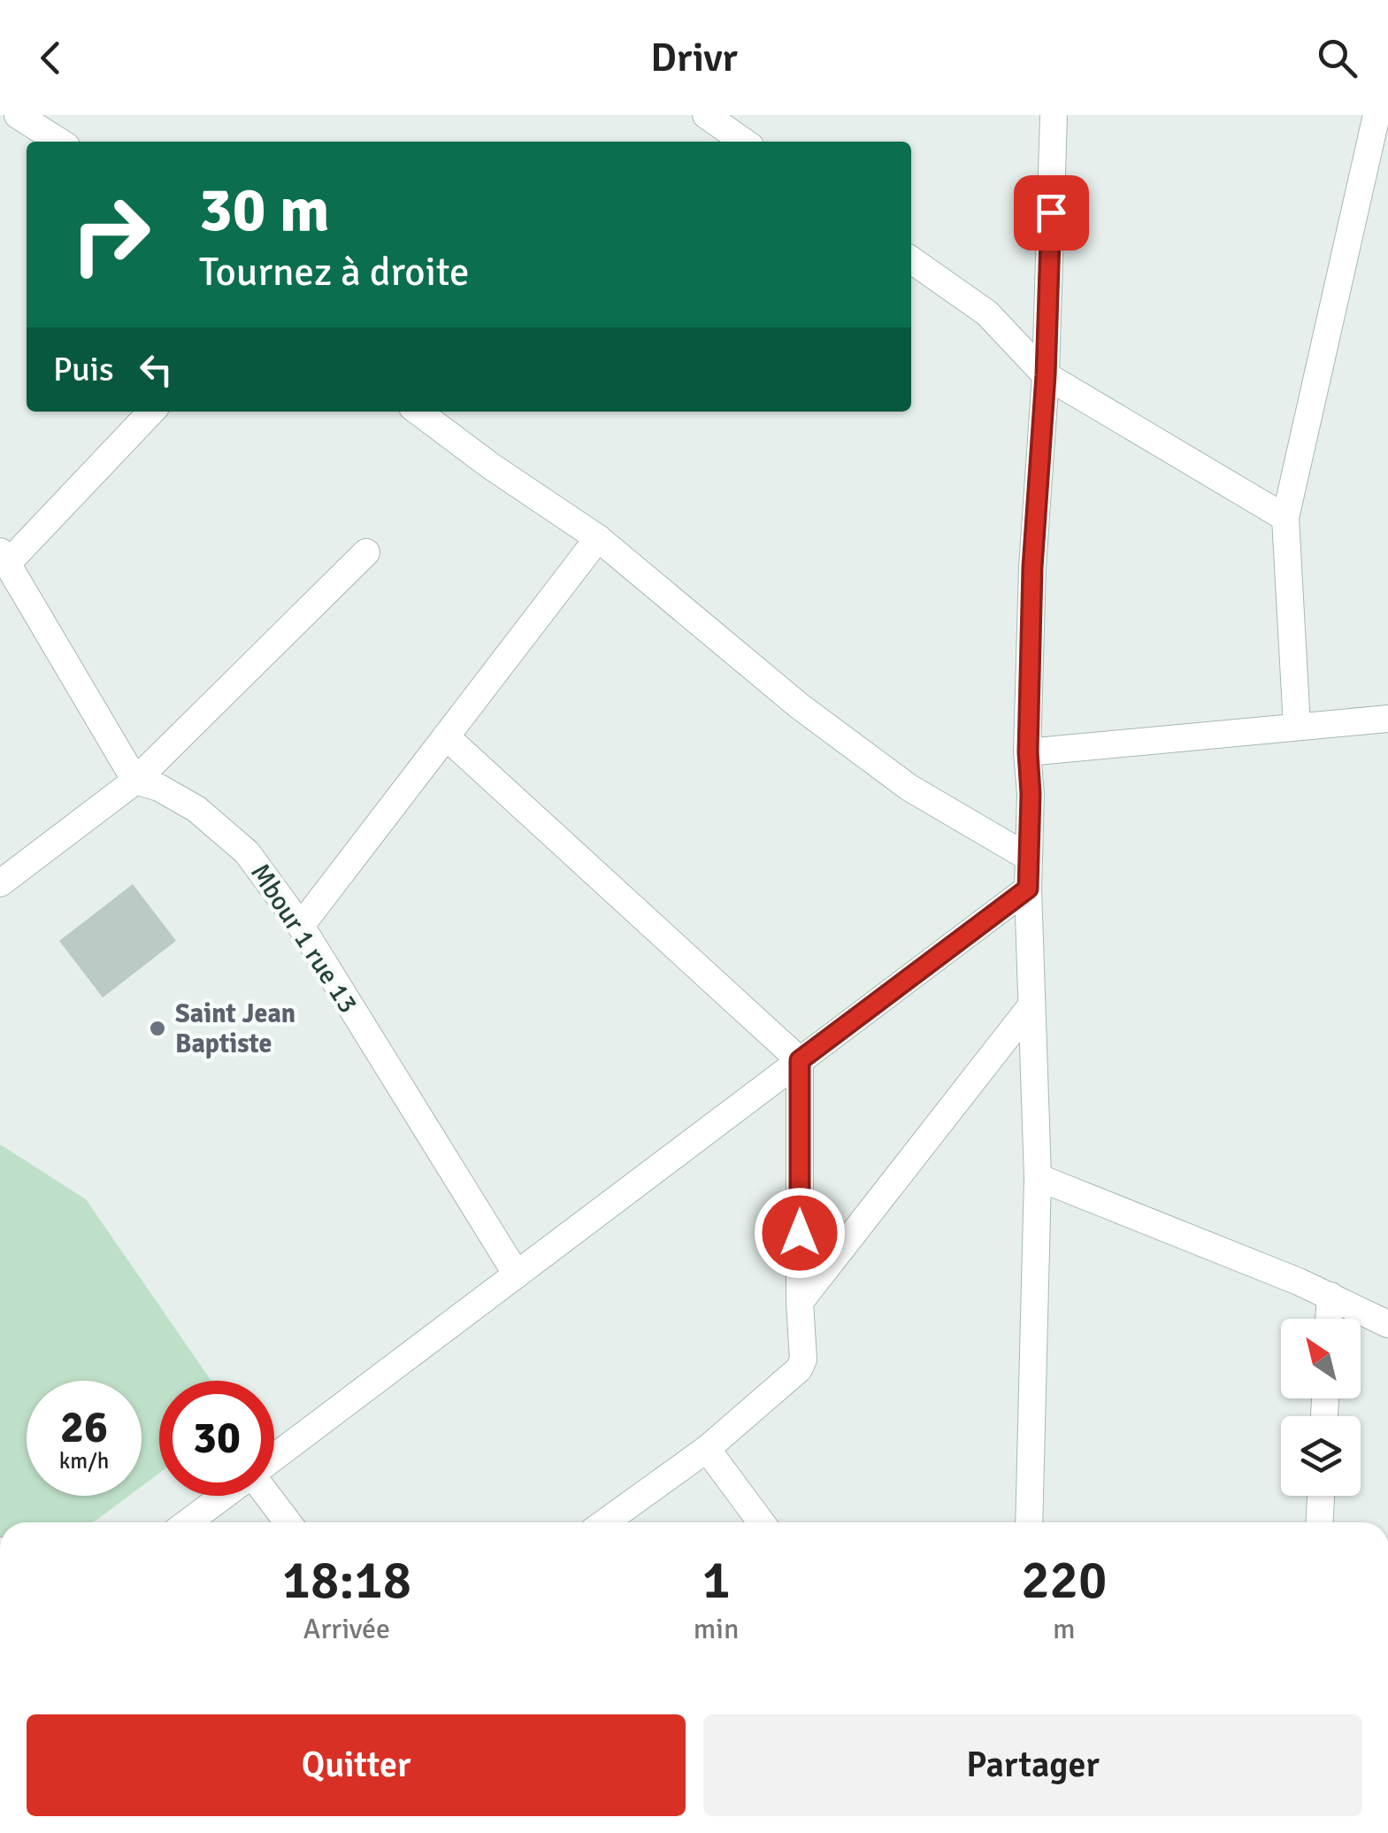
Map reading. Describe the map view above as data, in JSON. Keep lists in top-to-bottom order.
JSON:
{
  "streets": {
    "street": ["Mbour 1 rue 13"]
  },
  "places": ["Saint Jean Baptiste"],
  "north": "top left",
  "page": {
    "header": "Drivr",
    "turn": ["30 m", "Tournez à droite"],
    "then": "Puis",
    "speed": "26 km/h",
    "limit": "30",
    "eta": [
      "18:18",
      "Arrivée",
      "1",
      "min",
      "220",
      "m"
    ],
    "buttons": ["Quitter", "Partager"]
  }
}
